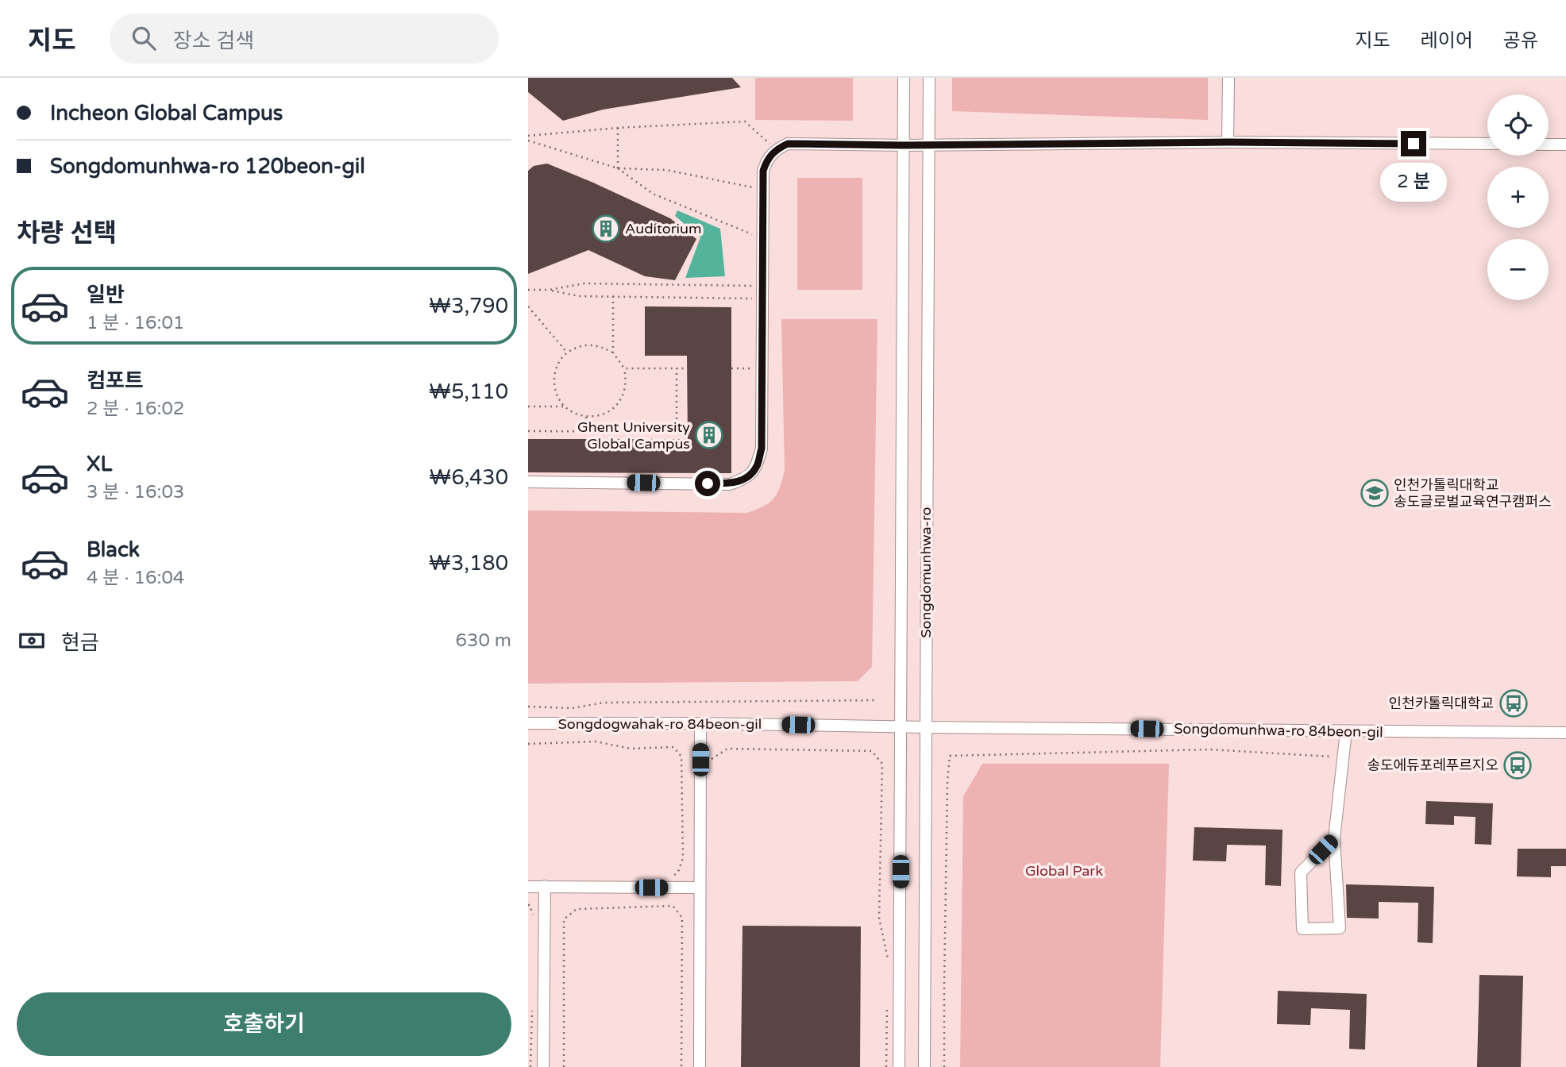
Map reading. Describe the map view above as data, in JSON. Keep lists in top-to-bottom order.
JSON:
{
  "streets": {
    "street": ["Songdomunhwa-ro", "Songdogwahak-ro 84beon-gil", "Songdomunhwa-ro 84beon-gil"]
  },
  "crossings": [
    ["Songdomunhwa-ro", "Songdogwahak-ro 84beon-gil"],
    ["Songdomunhwa-ro", "Songdomunhwa-ro 84beon-gil"],
    ["Songdogwahak-ro 84beon-gil", "Songdomunhwa-ro 84beon-gil"]
  ],
  "parks": ["Global Park"],
  "places": {
    "building": ["Auditorium", "Ghent University Global Campus"],
    "school or university": ["인천가톨릭대학교 송도글로벌교육연구캠퍼스"],
    "bus stop": ["인천카톨릭대학교", "송도에듀포레푸르지오"]
  },
  "page": {
    "header": "지도",
    "search": "장소 검색",
    "nav": ["지도", "레이어", "공유"],
    "banner": ["Incheon Global Campus", "Songdomunhwa-ro 120beon-gil"],
    "map_buttons": ["+", "−"],
    "bubble": "2 분",
    "heading": "차량 선택",
    "list": [
      {
        "name": "일반",
        "note": "1 분 · 16:01",
        "value": "₩3,790"
      },
      {
        "name": "컴포트",
        "note": "2 분 · 16:02",
        "value": "₩5,110"
      },
      {
        "name": "XL",
        "note": "3 분 · 16:03",
        "value": "₩6,430"
      },
      {
        "name": "Black",
        "note": "4 분 · 16:04",
        "value": "₩3,180"
      }
    ],
    "pay": ["현금", "630 m"],
    "buttons": "호출하기"
  }
}
